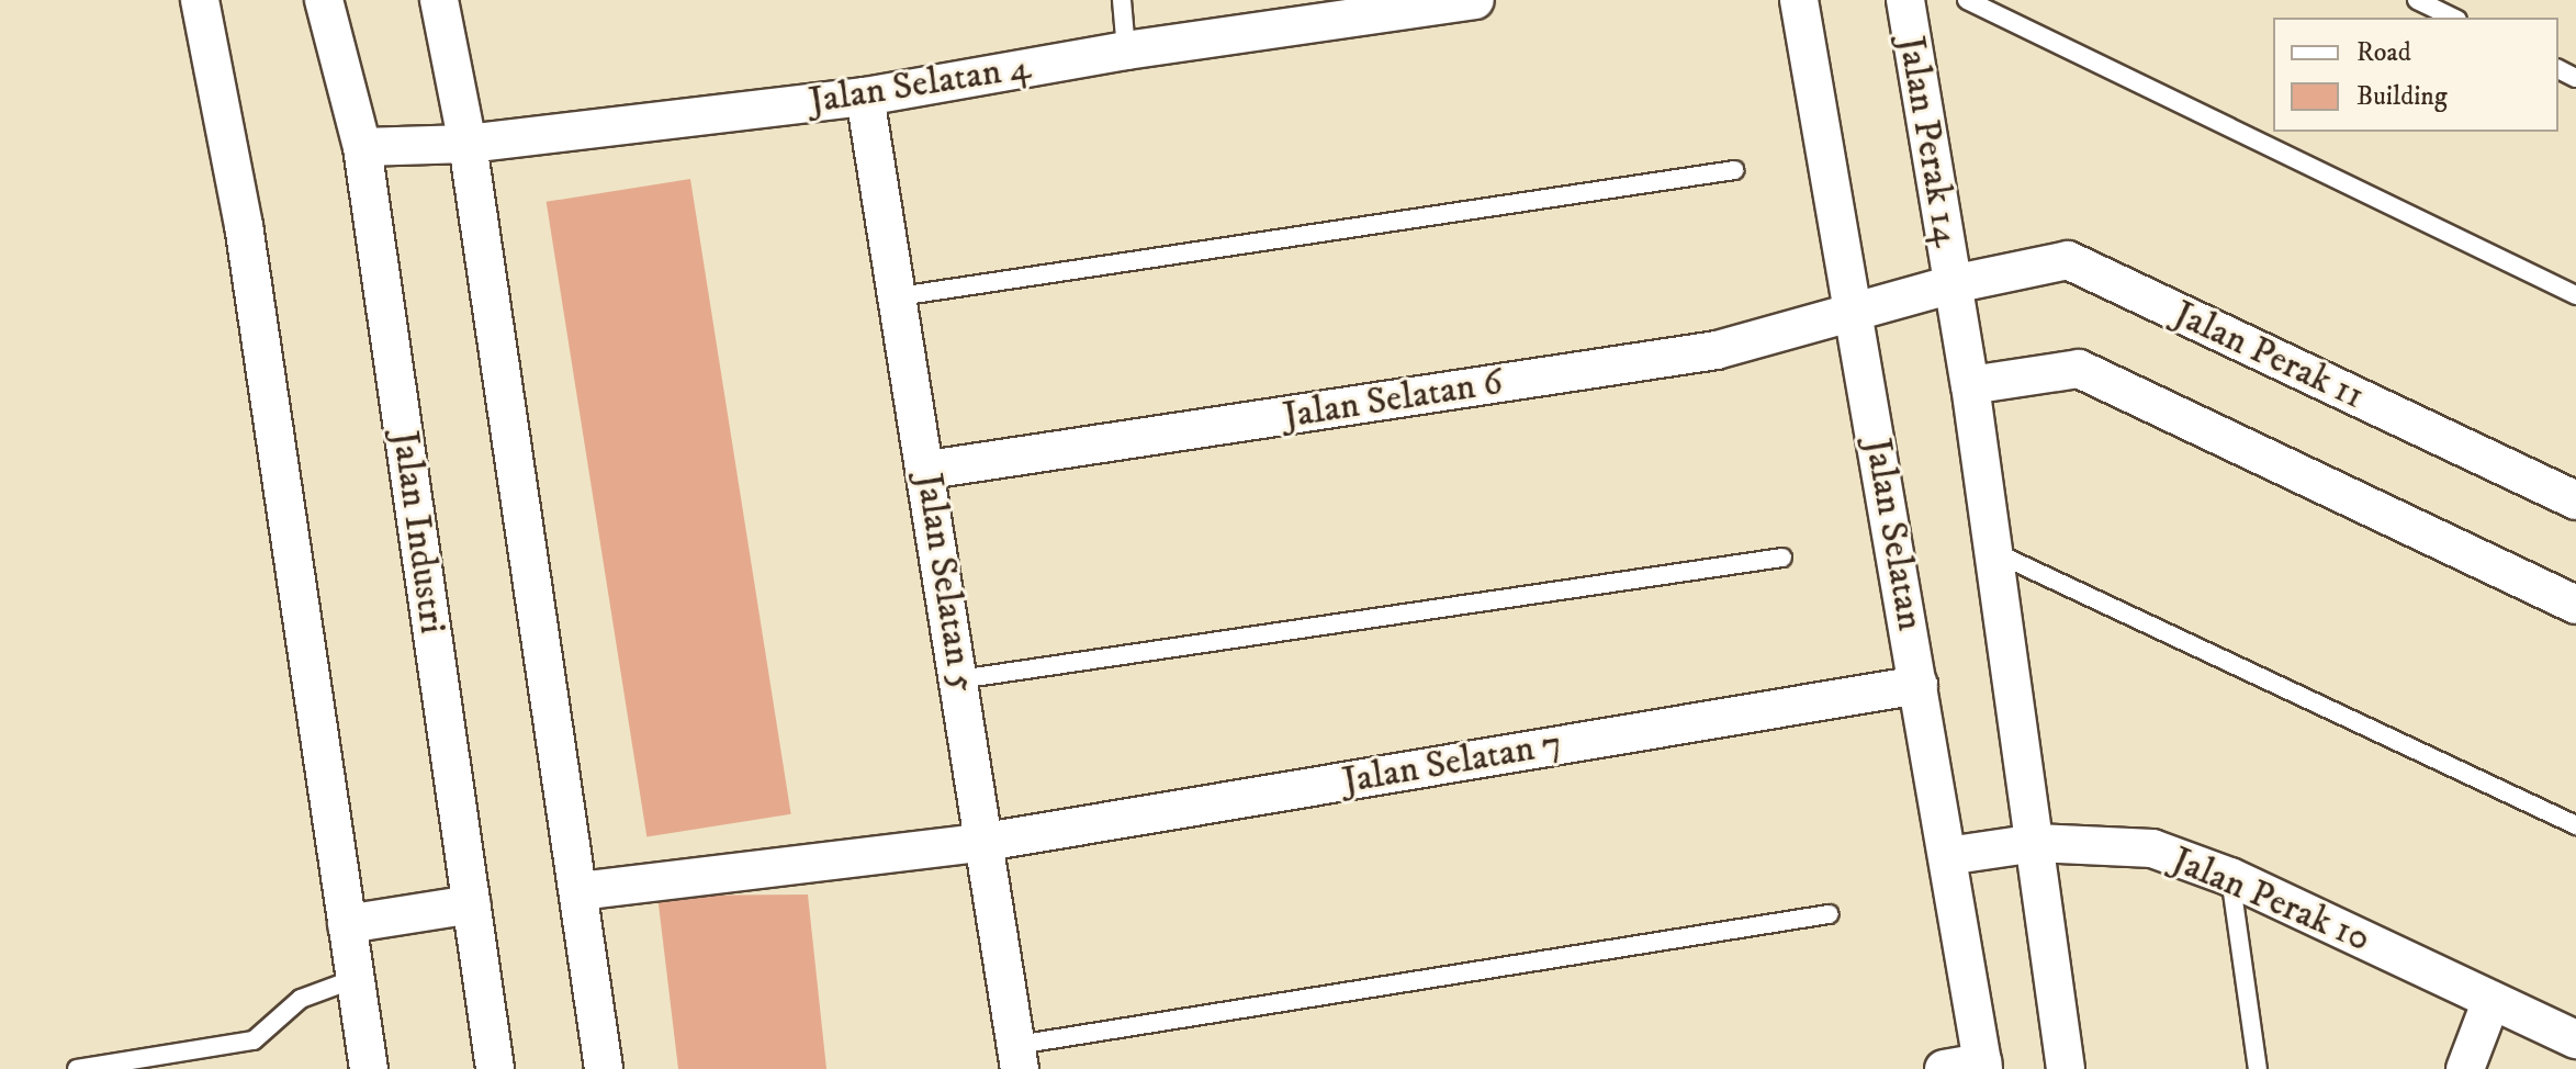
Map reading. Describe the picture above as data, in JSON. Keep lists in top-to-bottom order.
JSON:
{
  "streets": {
    "street": [
      "Jalan Selatan 4",
      "Jalan Perak 14",
      "Jalan Perak 11",
      "Jalan Selatan 6",
      "Jalan Industri",
      "Jalan Selatan",
      "Jalan Selatan 5",
      "Jalan Selatan 7",
      "Jalan Perak 10"
    ]
  },
  "crossings": [
    ["Jalan Selatan 4", "Jalan Industri"],
    ["Jalan Selatan 4", "Jalan Selatan 5"],
    ["Jalan Perak 14", "Jalan Perak 11"],
    ["Jalan Perak 14", "Jalan Perak 10"],
    ["Jalan Perak 11", "Jalan Selatan 6"],
    ["Jalan Perak 11", "Jalan Selatan"],
    ["Jalan Selatan 6", "Jalan Selatan"],
    ["Jalan Selatan 6", "Jalan Selatan 5"],
    ["Jalan Selatan", "Jalan Selatan 7"],
    ["Jalan Selatan", "Jalan Perak 10"],
    ["Jalan Selatan 5", "Jalan Selatan 7"]
  ],
  "legend": ["Road", "Building"]
}
